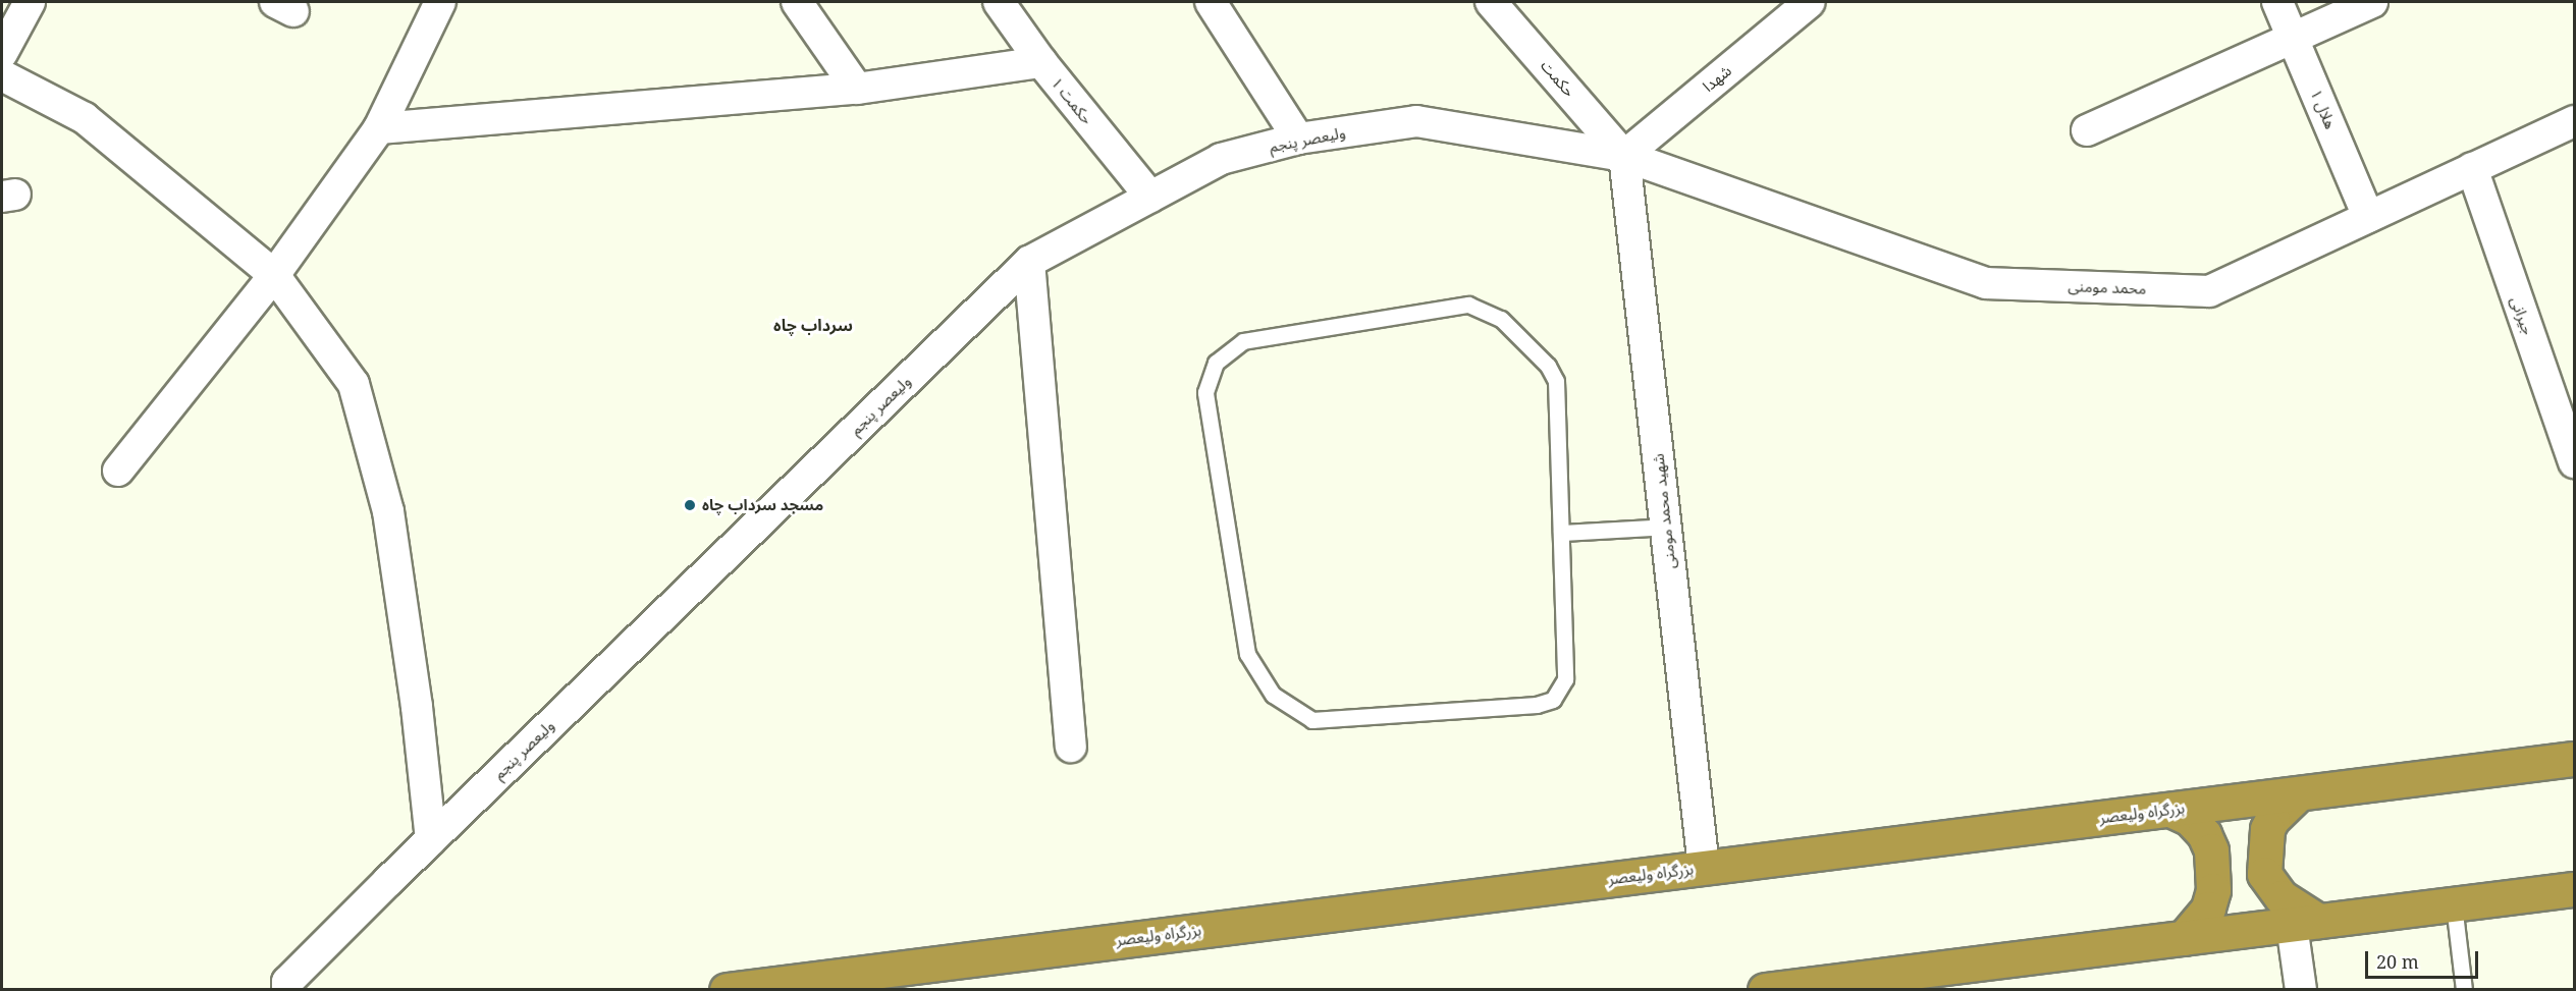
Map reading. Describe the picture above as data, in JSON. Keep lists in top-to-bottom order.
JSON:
{
  "streets": {
    "highway": ["بزرگراه ولیعصر"],
    "street": [
      "حکمت",
      "شهدا",
      "حکمت ۱",
      "هلال ۱",
      "ولیعصر پنجم",
      "محمد مومنی",
      "جیرانی",
      "شهید محمد مومنی"
    ]
  },
  "crossings": [
    ["حکمت", "شهدا"],
    ["حکمت", "ولیعصر پنجم"],
    ["حکمت", "محمد مومنی"],
    ["حکمت", "شهید محمد مومنی"],
    ["شهدا", "ولیعصر پنجم"],
    ["شهدا", "محمد مومنی"],
    ["شهدا", "شهید محمد مومنی"],
    ["حکمت ۱", "ولیعصر پنجم"],
    ["هلال ۱", "محمد مومنی"],
    ["ولیعصر پنجم", "محمد مومنی"],
    ["ولیعصر پنجم", "شهید محمد مومنی"],
    ["محمد مومنی", "جیرانی"],
    ["محمد مومنی", "شهید محمد مومنی"],
    ["شهید محمد مومنی", "بزرگراه ولیعصر"]
  ],
  "districts": ["سرداب چاه"],
  "places": ["مسجد سرداب چاه"],
  "scale_bar": "20 m"
}
